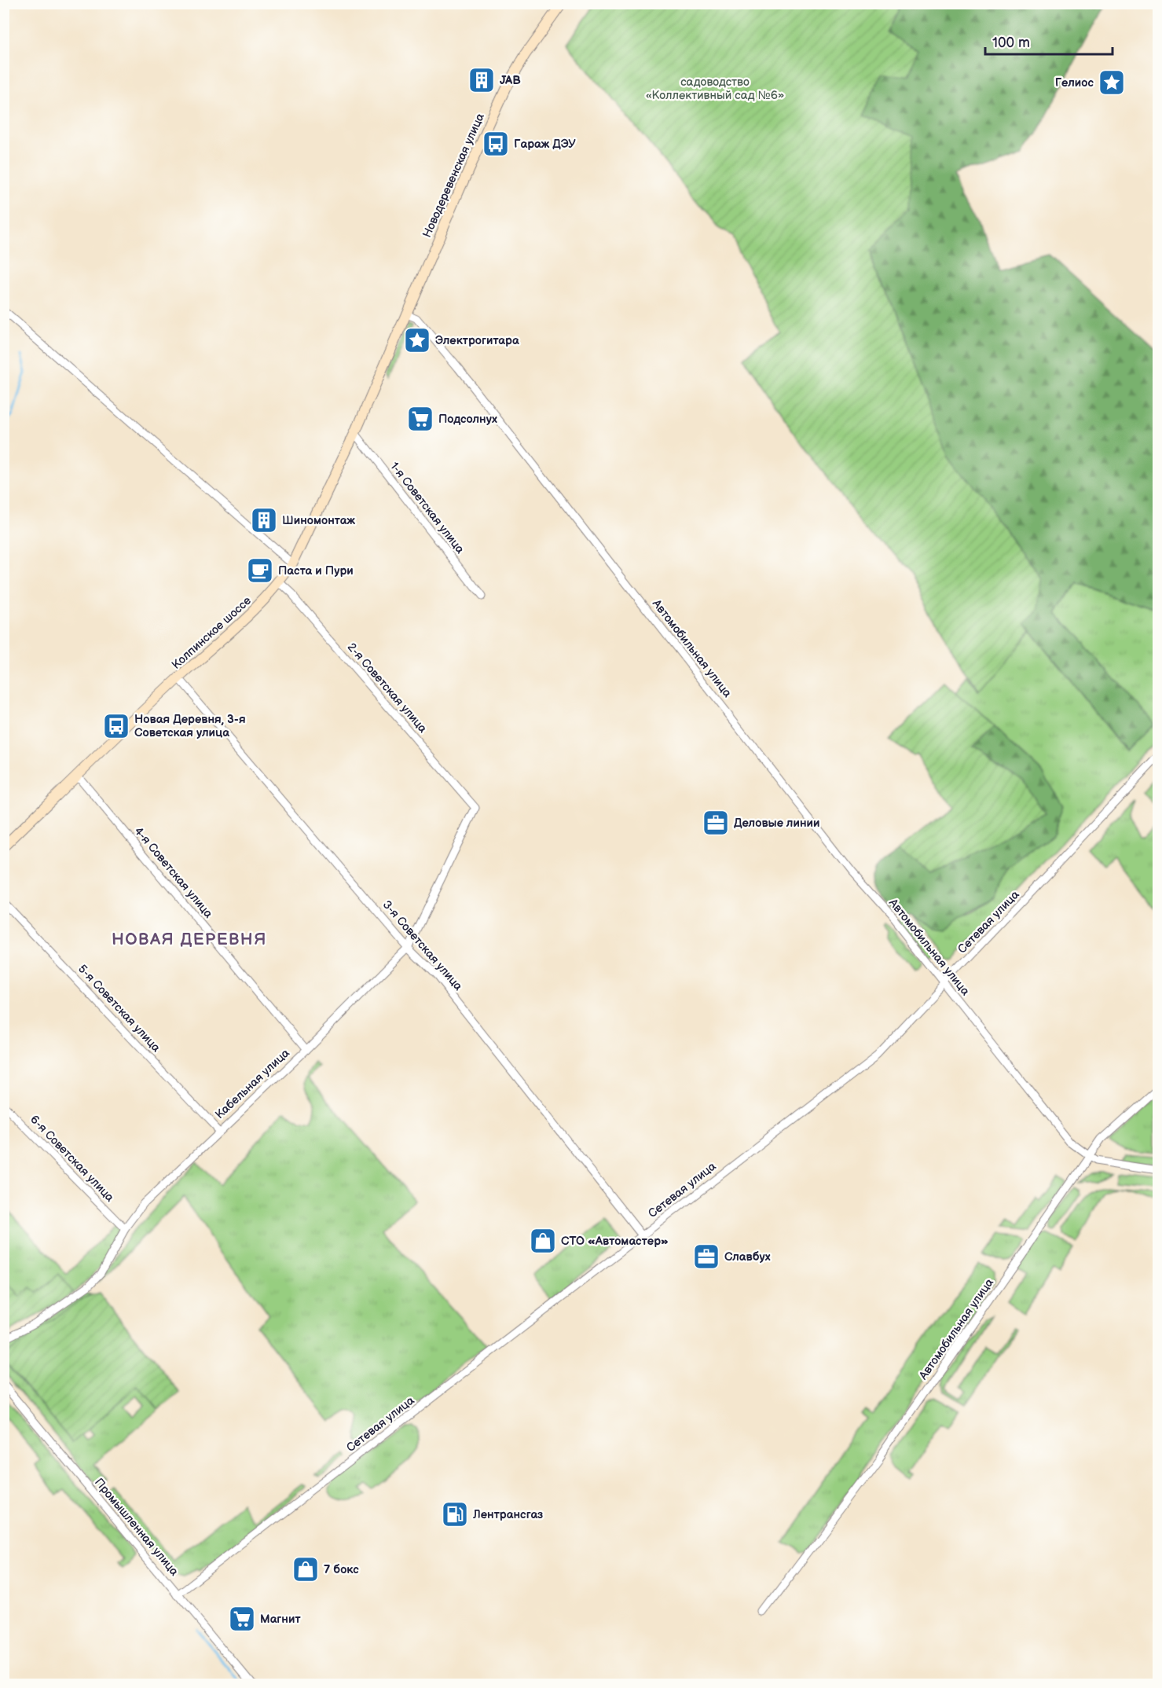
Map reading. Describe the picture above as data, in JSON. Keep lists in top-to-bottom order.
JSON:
{
  "streets": {
    "main road": ["Новодеревенская улица", "Колпинское шоссе"],
    "street": [
      "1-я Советская улица",
      "Автомобильная улица",
      "2-я Советская улица",
      "4-я Советская улица",
      "Сетевая улица",
      "3-я Советская улица",
      "5-я Советская улица",
      "Кабельная улица",
      "6-я Советская улица",
      "Промышленная улица"
    ]
  },
  "crossings": [
    ["Новодеревенская улица", "Колпинское шоссе"],
    ["Новодеревенская улица", "Автомобильная улица"],
    ["1-я Советская улица", "Колпинское шоссе"],
    ["Колпинское шоссе", "Автомобильная улица"],
    ["Колпинское шоссе", "2-я Советская улица"],
    ["Колпинское шоссе", "4-я Советская улица"],
    ["Колпинское шоссе", "3-я Советская улица"],
    ["Автомобильная улица", "Сетевая улица"],
    ["2-я Советская улица", "Кабельная улица"],
    ["4-я Советская улица", "Кабельная улица"],
    ["Сетевая улица", "3-я Советская улица"],
    ["Сетевая улица", "Промышленная улица"],
    ["3-я Советская улица", "Кабельная улица"],
    ["5-я Советская улица", "Кабельная улица"],
    ["Кабельная улица", "6-я Советская улица"]
  ],
  "districts": ["НОВАЯ ДЕРЕВНЯ"],
  "parks": ["садоводство «Коллективный сад №6»"],
  "places": {
    "building": ["JAB", "Шиномонтаж"],
    "place": ["Гелиос", "Электрогитара"],
    "bus stop": ["Гараж ДЭУ", "Новая Деревня, 3-я Советская улица"],
    "supermarket": ["Подсолнух", "Магнит"],
    "cafe": ["Паста и Пури"],
    "office": ["Деловые линии", "Славбух"],
    "shop": ["СТО «Автомастер»", "7 бокс"],
    "fuel station": ["Лентрансгаз"]
  },
  "scale_bar": "100 m"
}
